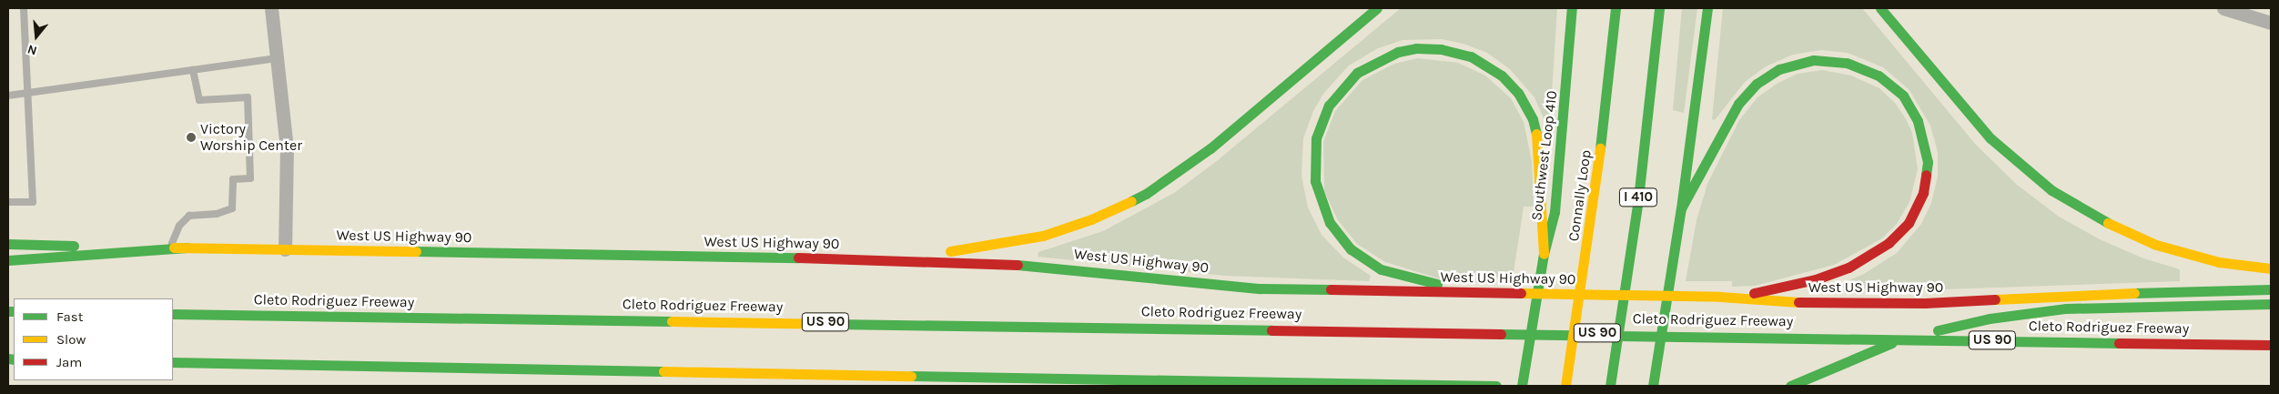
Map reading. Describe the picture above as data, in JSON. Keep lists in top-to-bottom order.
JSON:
{
  "streets": {
    "main road": [
      "Southwest Loop 410",
      "Connally Loop",
      "I 410",
      "West US Highway 90",
      "Cleto Rodriguez Freeway",
      "US 90"
    ]
  },
  "places": ["Victory Worship Center"],
  "legend": ["Fast", "Slow", "Jam"],
  "north": "bottom"
}
